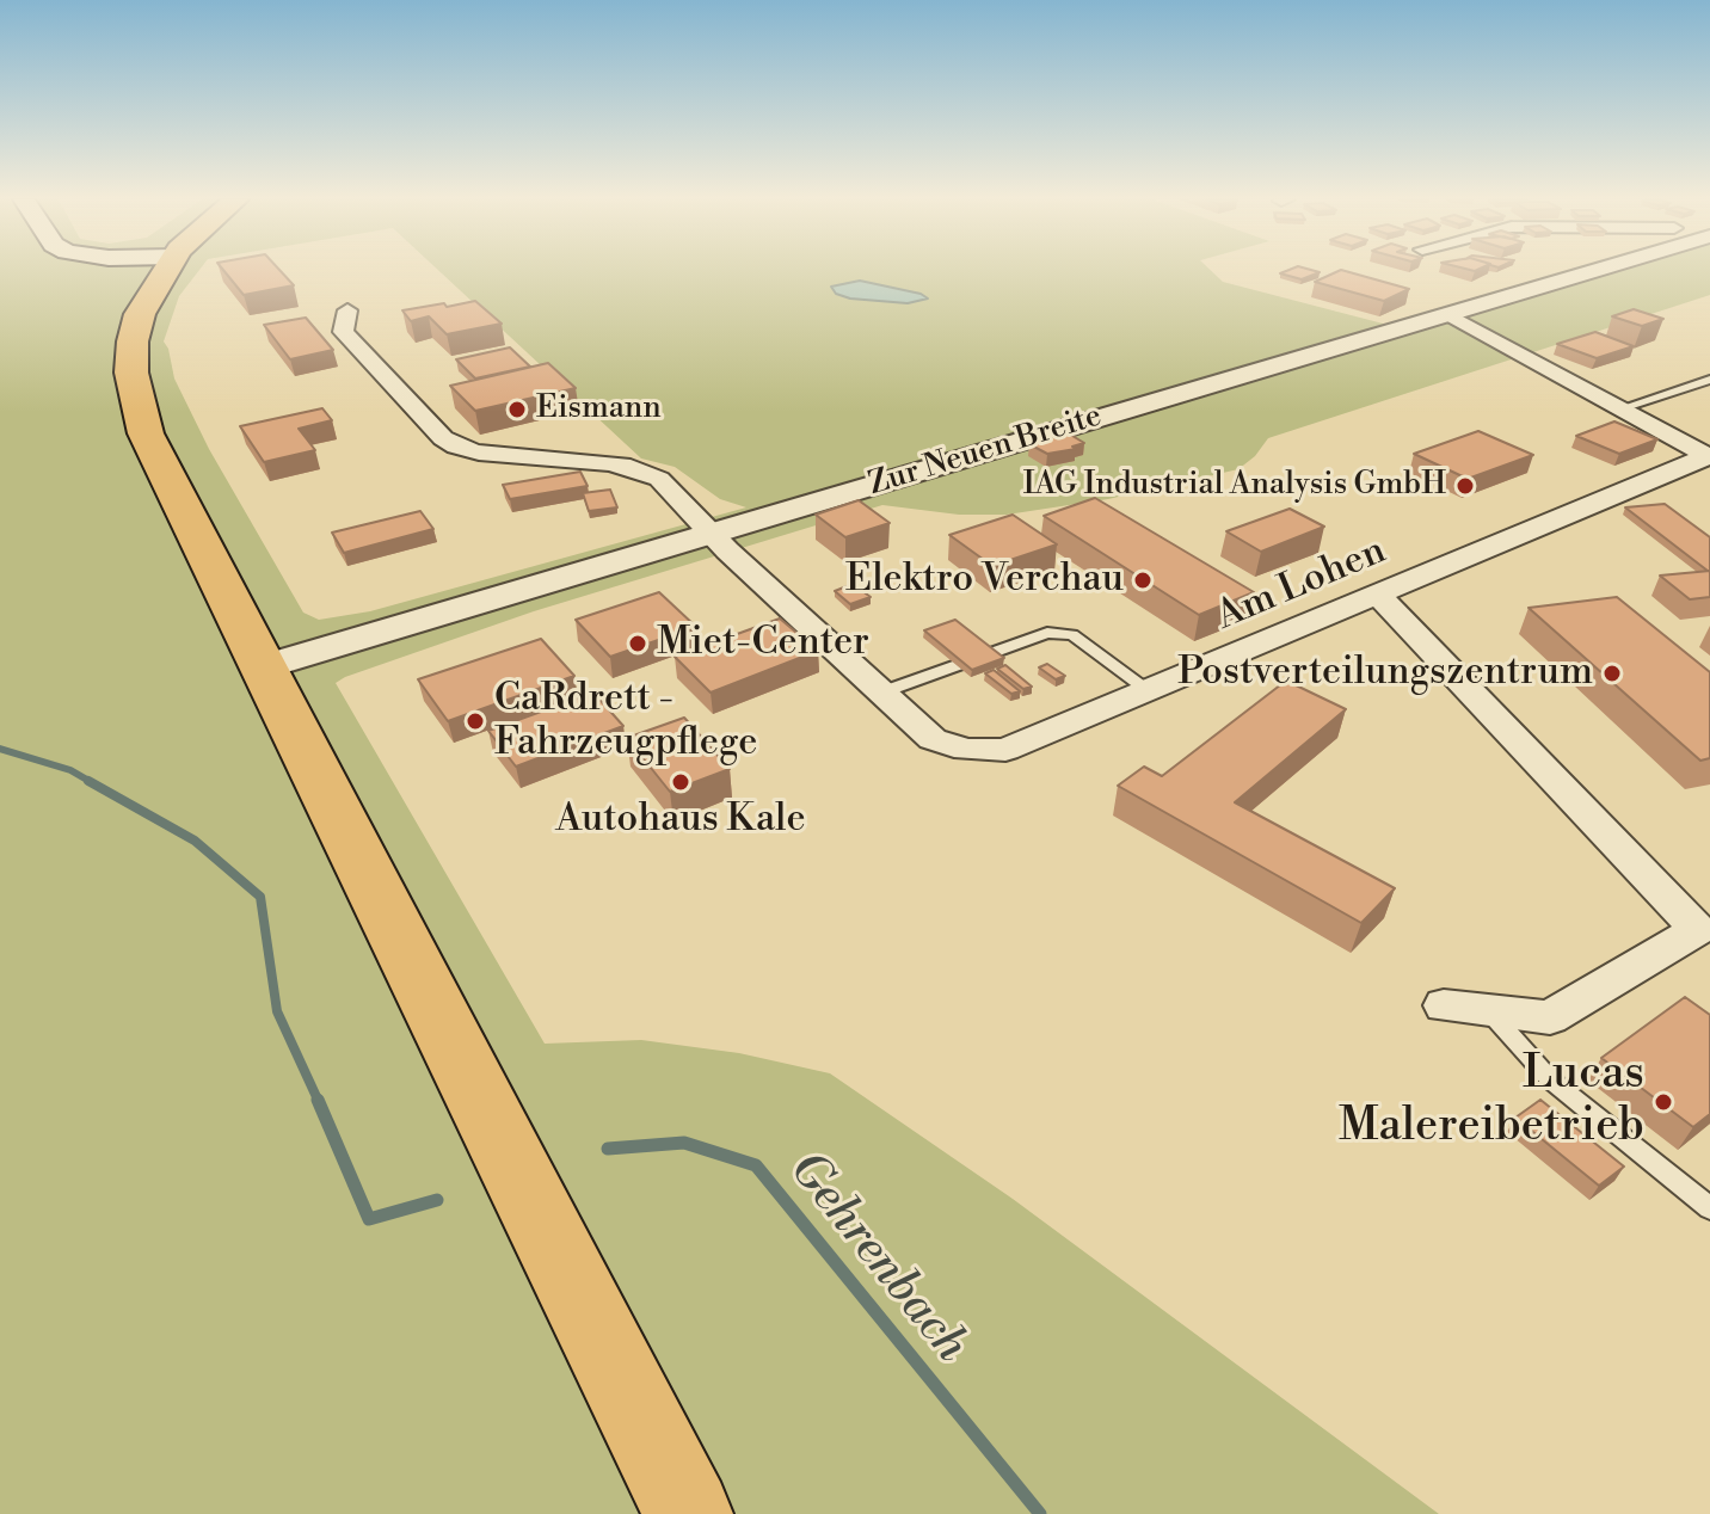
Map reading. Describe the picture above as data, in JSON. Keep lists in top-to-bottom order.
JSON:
{
  "streets": {
    "street": ["Zur Neuen Breite", "Am Lohen"]
  },
  "crossings": [
    ["Zur Neuen Breite", "Am Lohen"]
  ],
  "water": ["Gehrenbach"],
  "places": [
    "Eismann",
    "IAG Industrial Analysis GmbH",
    "Elektro Verchau",
    "Miet-Center",
    "Postverteilungszentrum",
    "CaRdrett - Fahrzeugpflege",
    "Autohaus Kale",
    "Lucas Malereibetrieb"
  ]
}
